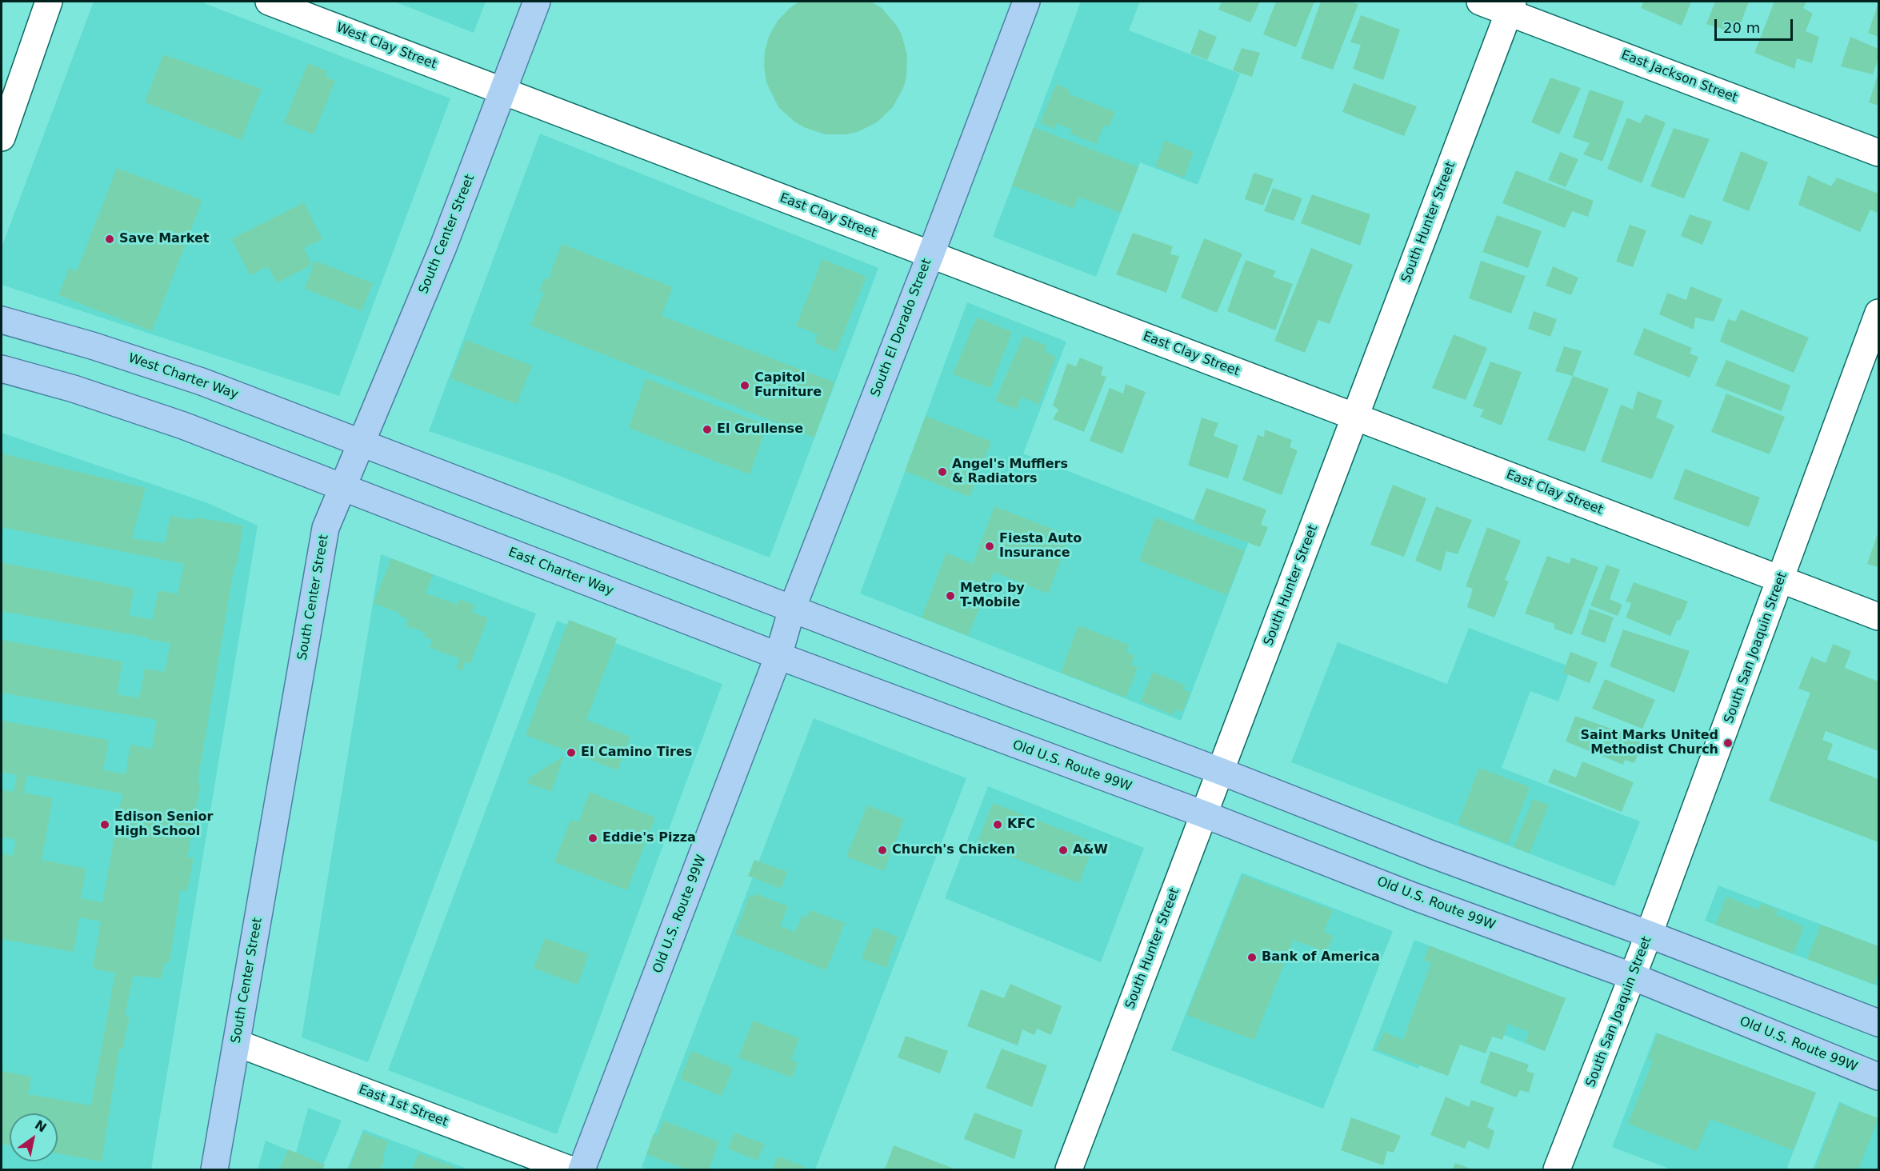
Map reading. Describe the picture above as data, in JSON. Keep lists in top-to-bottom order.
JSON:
{
  "streets": {
    "main road": [
      "South Center Street",
      "South El Dorado Street",
      "West Charter Way",
      "East Charter Way",
      "Old U.S. Route 99W"
    ],
    "street": [
      "West Clay Street",
      "East Jackson Street",
      "East Clay Street",
      "South Hunter Street",
      "South San Joaquin Street",
      "East 1st Street"
    ]
  },
  "crossings": [
    ["West Clay Street", "East Clay Street"],
    ["West Clay Street", "South Center Street"],
    ["East Jackson Street", "South Hunter Street"],
    ["East Clay Street", "South Hunter Street"],
    ["East Clay Street", "South Center Street"],
    ["East Clay Street", "South El Dorado Street"],
    ["East Clay Street", "South San Joaquin Street"],
    ["South Hunter Street", "Old U.S. Route 99W"],
    ["South Center Street", "West Charter Way"],
    ["South Center Street", "East Charter Way"],
    ["South Center Street", "East 1st Street"],
    ["South El Dorado Street", "East Charter Way"],
    ["South El Dorado Street", "Old U.S. Route 99W"],
    ["East Charter Way", "Old U.S. Route 99W"],
    ["South San Joaquin Street", "Old U.S. Route 99W"]
  ],
  "places": [
    "Save Market",
    "Capitol Furniture",
    "El Grullense",
    "Angel's Mufflers & Radiators",
    "Fiesta Auto Insurance",
    "Metro by T-Mobile",
    "Saint Marks United Methodist Church",
    "El Camino Tires",
    "Edison Senior High School",
    "KFC",
    "Eddie's Pizza",
    "Church's Chicken",
    "A&W",
    "Bank of America"
  ],
  "scale_bar": "20 m",
  "north": "top right"
}
